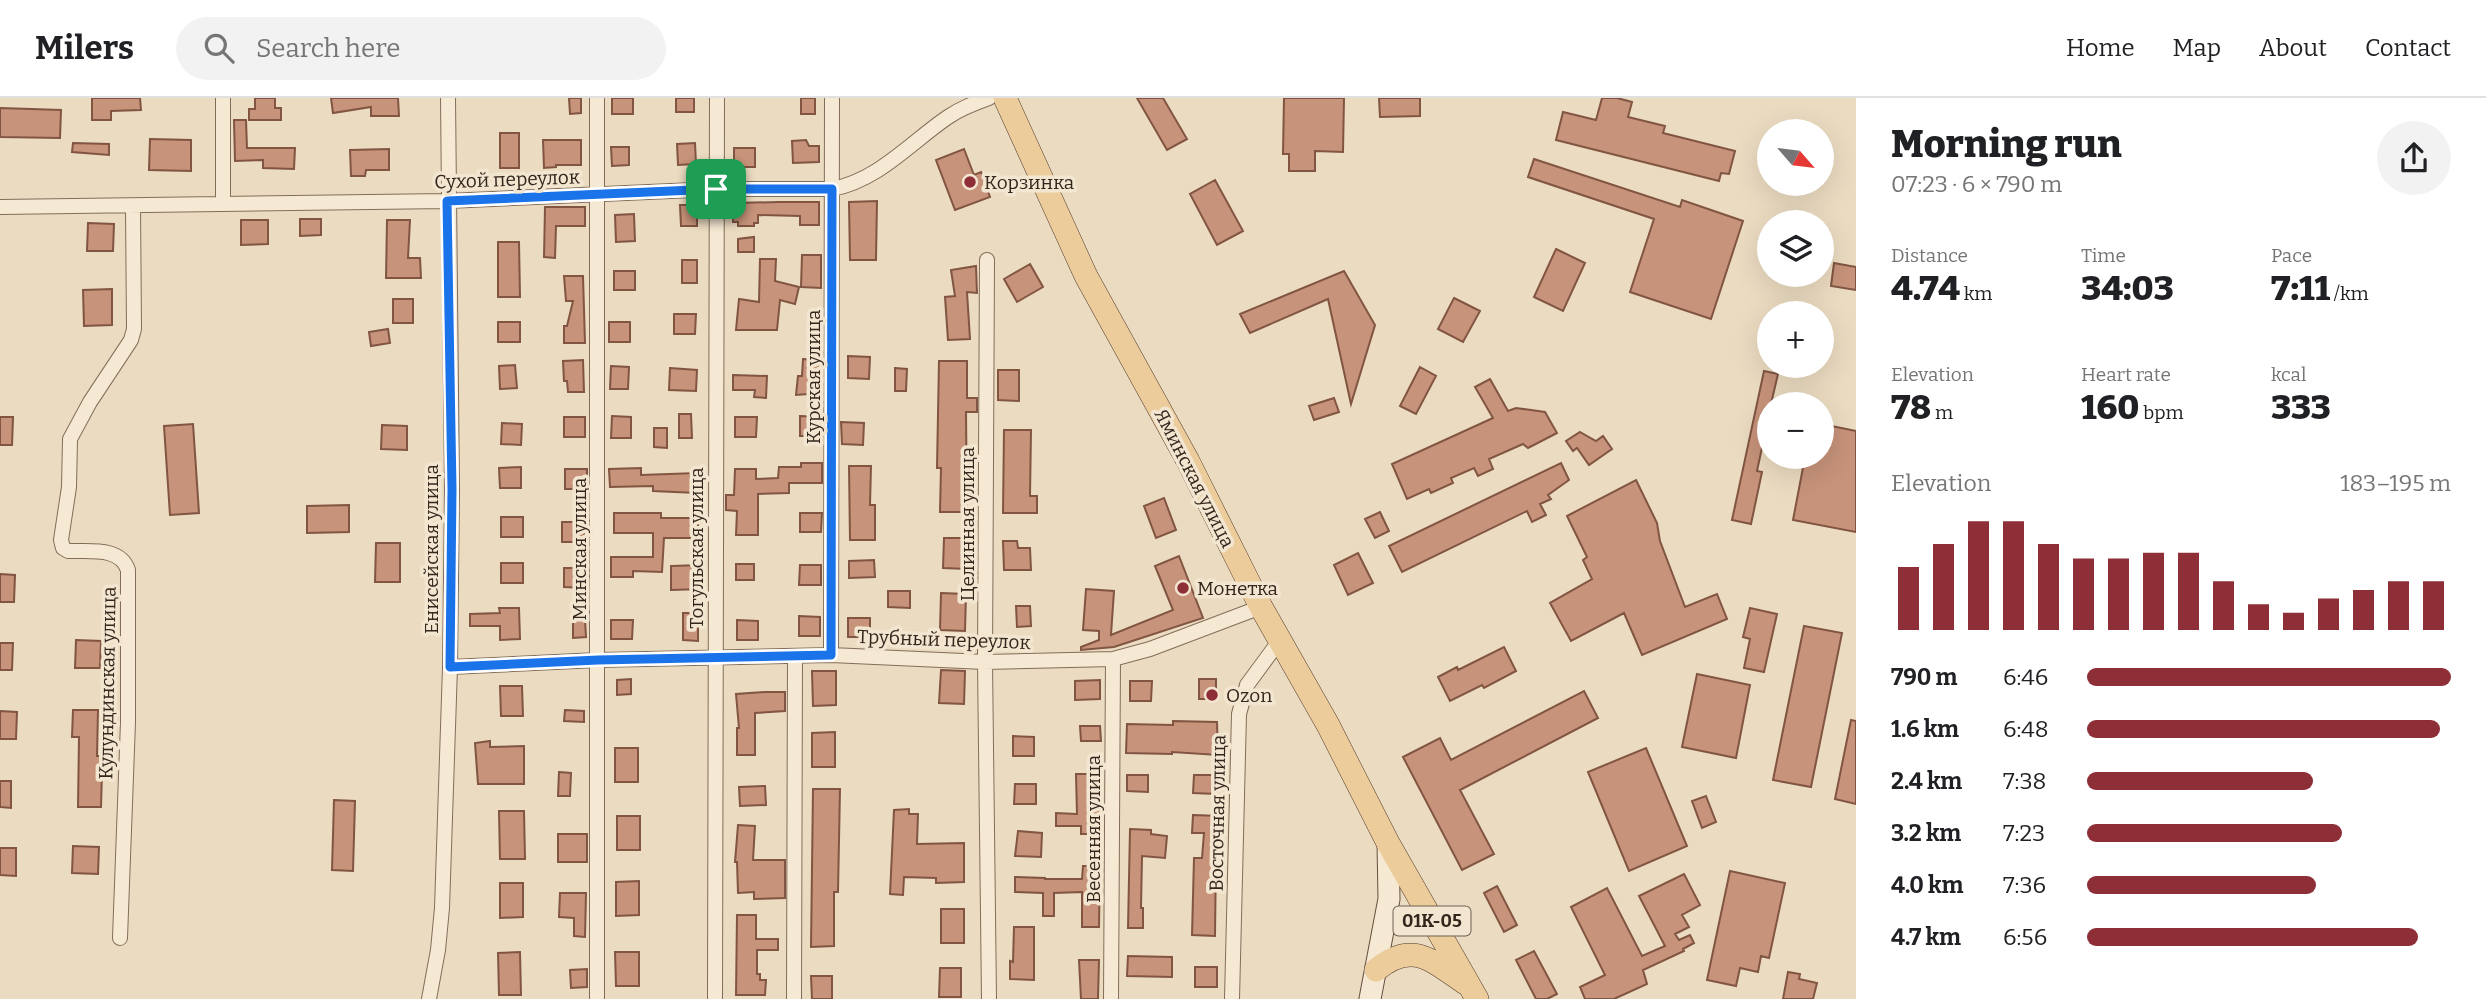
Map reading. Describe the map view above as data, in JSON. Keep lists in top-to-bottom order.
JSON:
{
  "streets": {
    "main road": ["Яминская улица", "01К-05"],
    "street": [
      "Сухой переулок",
      "Курская улица",
      "Целинная улица",
      "Тогульская улица",
      "Енисейская улица",
      "Минская улица",
      "Трубный переулок",
      "Кулундинская улица",
      "Восточная улица",
      "Весенняя улица"
    ]
  },
  "crossings": [
    ["Сухой переулок", "Курская улица"],
    ["Сухой переулок", "Тогульская улица"],
    ["Сухой переулок", "Енисейская улица"],
    ["Сухой переулок", "Минская улица"],
    ["Сухой переулок", "Кулундинская улица"],
    ["Курская улица", "Трубный переулок"],
    ["Яминская улица", "Трубный переулок"],
    ["Яминская улица", "Восточная улица"],
    ["Целинная улица", "Трубный переулок"],
    ["Тогульская улица", "Трубный переулок"],
    ["Енисейская улица", "Трубный переулок"],
    ["Минская улица", "Трубный переулок"],
    ["Трубный переулок", "Весенняя улица"]
  ],
  "places": ["Корзинка", "Монетка", "Ozon"],
  "north": "bottom right",
  "page": {
    "header": "Milers",
    "search": "Search here",
    "nav": [
      "Home",
      "Map",
      "About",
      "Contact"
    ],
    "heading": ["Morning run", "07:23 · 6 × 790 m"],
    "map_buttons": ["+", "−"],
    "stats": [
      ["Distance", "4.74 km"],
      ["Time", "34:03"],
      ["Pace", "7:11 /km"],
      ["Elevation", "78 m"],
      ["Heart rate", "160 bpm"],
      ["kcal", "333"]
    ],
    "chart": ["Elevation", "183–195 m"],
    "list": [
      {
        "name": "790 m",
        "note": "6:46"
      },
      {
        "name": "1.6 km",
        "note": "6:48"
      },
      {
        "name": "2.4 km",
        "note": "7:38"
      },
      {
        "name": "3.2 km",
        "note": "7:23"
      },
      {
        "name": "4.0 km",
        "note": "7:36"
      },
      {
        "name": "4.7 km",
        "note": "6:56"
      }
    ]
  }
}
